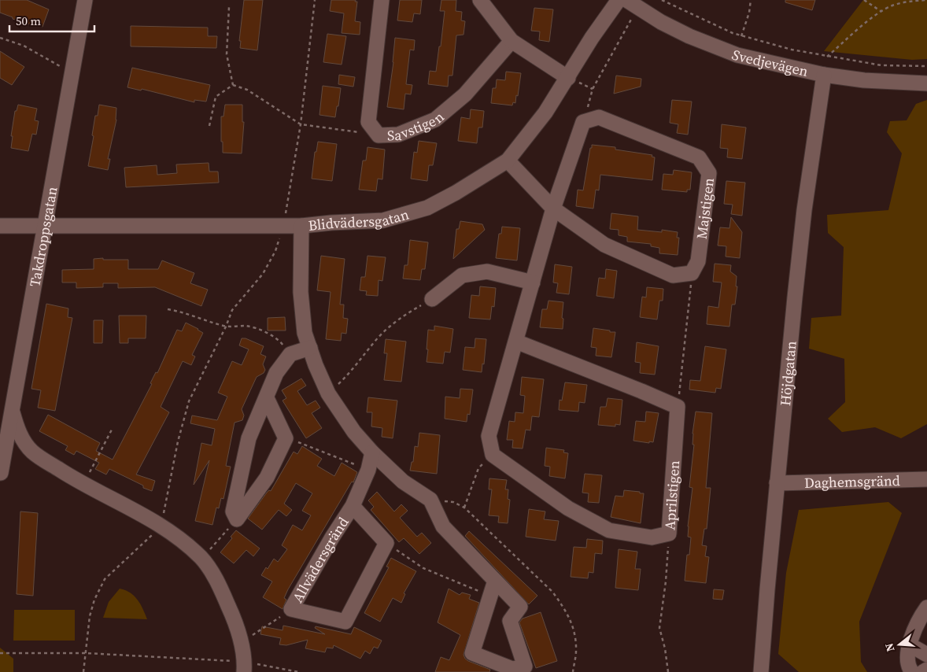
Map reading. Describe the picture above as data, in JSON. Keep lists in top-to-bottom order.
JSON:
{
  "streets": {
    "street": [
      "Svedjevägen",
      "Savstigen",
      "Majstigen",
      "Blidvädersgatan",
      "Takdroppsgatan",
      "Höjdgatan",
      "Daghemsgränd",
      "Aprilstigen",
      "Allvädersgränd"
    ]
  },
  "crossings": [
    ["Svedjevägen", "Höjdgatan"],
    ["Blidvädersgatan", "Takdroppsgatan"],
    ["Höjdgatan", "Daghemsgränd"]
  ],
  "scale_bar": "50 m",
  "north": "left"
}
